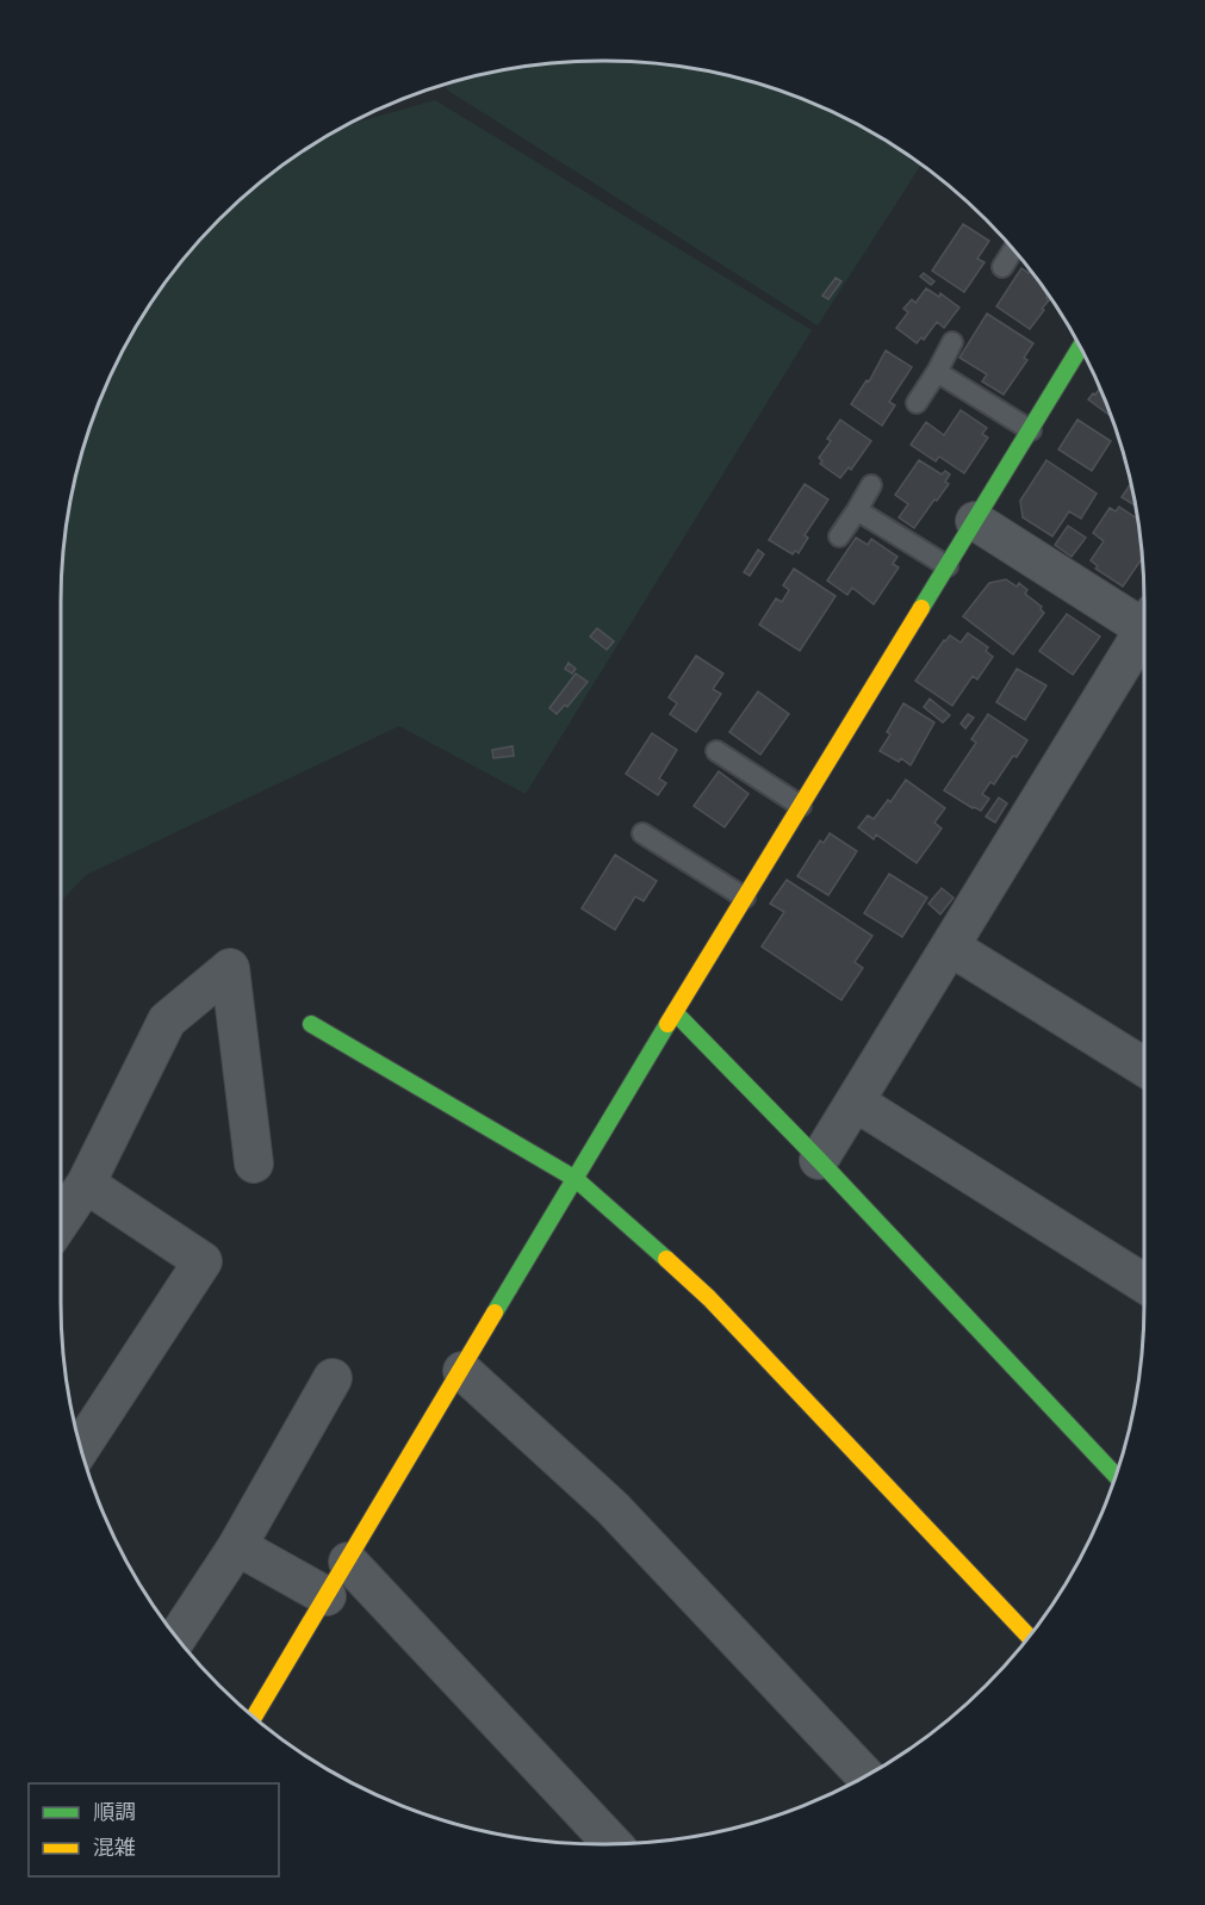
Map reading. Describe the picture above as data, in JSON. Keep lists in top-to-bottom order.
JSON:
{
  "legend": ["順調", "混雑"]
}
